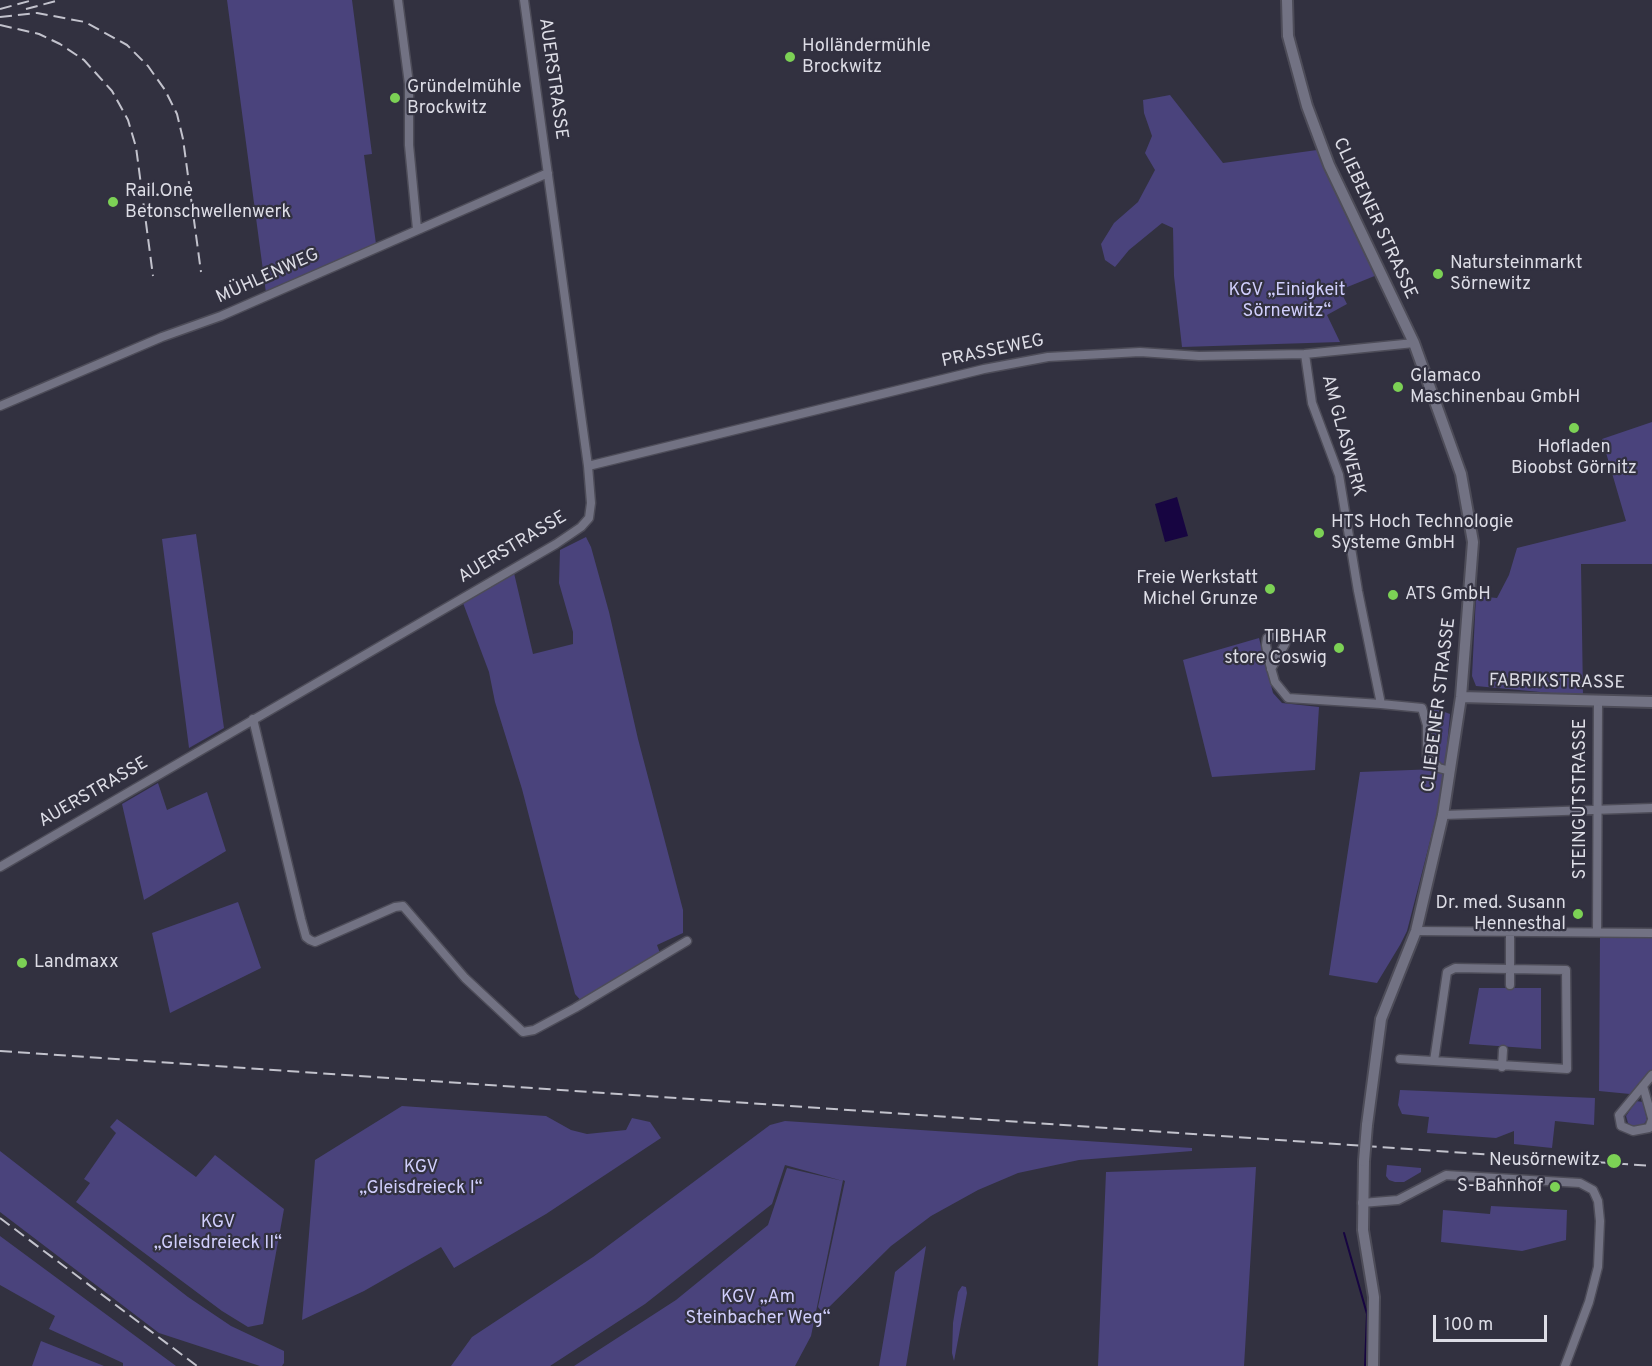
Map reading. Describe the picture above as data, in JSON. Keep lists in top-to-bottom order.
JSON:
{
  "streets": {
    "street": [
      "AUERSTRASSE",
      "CLIEBENER STRASSE",
      "MÜHLENWEG",
      "PRASSEWEG",
      "AM GLASWERK",
      "FABRIKSTRASSE",
      "STEINGUTSTRASSE"
    ]
  },
  "crossings": [
    ["AUERSTRASSE", "MÜHLENWEG"],
    ["AUERSTRASSE", "PRASSEWEG"],
    ["CLIEBENER STRASSE", "PRASSEWEG"],
    ["CLIEBENER STRASSE", "FABRIKSTRASSE"],
    ["PRASSEWEG", "AM GLASWERK"],
    ["FABRIKSTRASSE", "STEINGUTSTRASSE"]
  ],
  "parks": [
    "KGV „Einigkeit Sörnewitz“",
    "KGV „Gleisdreieck I“",
    "KGV „Gleisdreieck II“",
    "KGV „Am Steinbacher Weg“"
  ],
  "places": [
    "Holländermühle Brockwitz",
    "Gründelmühle Brockwitz",
    "Rail.One Betonschwellenwerk",
    "Natursteinmarkt Sörnewitz",
    "Glamaco Maschinenbau GmbH",
    "Hofladen Bioobst Görnitz",
    "HTS Hoch Technologie Systeme GmbH",
    "Freie Werkstatt Michel Grunze",
    "ATS GmbH",
    "TIBHAR store Coswig",
    "Dr. med. Susann Hennesthal",
    "Landmaxx",
    "Neusörnewitz",
    "S-Bahnhof"
  ],
  "scale_bar": "100 m"
}
